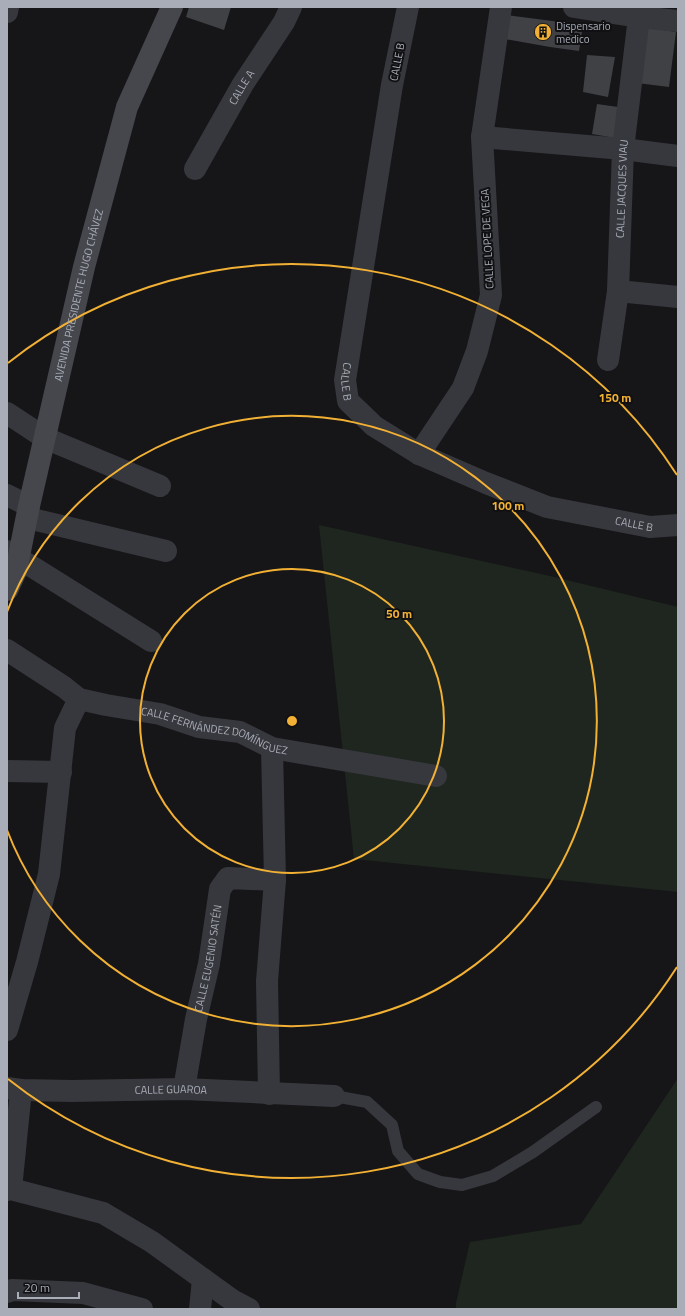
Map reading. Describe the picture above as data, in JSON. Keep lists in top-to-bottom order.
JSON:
{
  "streets": {
    "main road": ["AVENIDA PRESIDENTE HUGO CHÁVEZ"],
    "street": [
      "CALLE B",
      "CALLE A",
      "CALLE JACQUES VIAU",
      "CALLE LOPE DE VEGA",
      "CALLE FERNÁNDEZ DOMÍNGUEZ",
      "CALLE EUGENIO SATÉN",
      "CALLE GUAROA"
    ]
  },
  "crossings": [
    ["CALLE B", "CALLE LOPE DE VEGA"],
    ["CALLE EUGENIO SATÉN", "CALLE GUAROA"]
  ],
  "places": {
    "building": ["Dispensario medico"]
  },
  "scale_bar": "20 m",
  "rings": ["150 m", "100 m", "50 m"]
}
